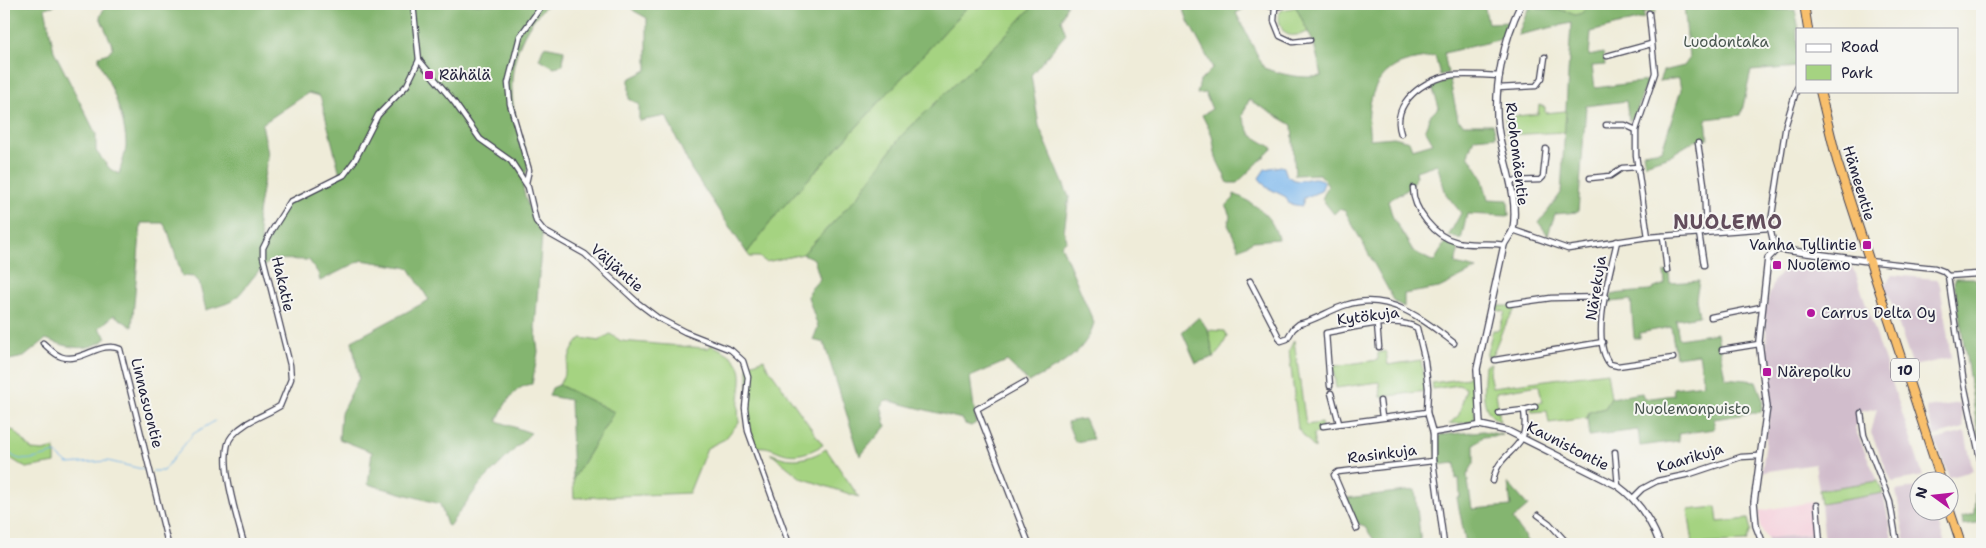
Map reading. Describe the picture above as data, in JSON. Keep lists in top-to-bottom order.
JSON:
{
  "streets": {
    "highway": ["Hämeentie", "10"],
    "street": [
      "Ruohomäentie",
      "Väljäntie",
      "Hakatie",
      "Närekuja",
      "Kytökuja",
      "Linnasuontie",
      "Kaunistontie",
      "Rasinkuja",
      "Kaarikuja"
    ]
  },
  "crossings": [
    ["Väljäntie", "Hakatie"],
    ["Kytökuja", "Kaunistontie"],
    ["Kytökuja", "Rasinkuja"],
    ["Kaunistontie", "Kaarikuja"]
  ],
  "districts": ["NUOLEMO"],
  "parks": ["Luodontaka", "Nuolemonpuisto"],
  "places": {
    "transit": [
      "Rähälä",
      "Vanha Tyllintie",
      "Nuolemo",
      "Närepolku"
    ],
    "other": ["Carrus Delta Oy"]
  },
  "legend": ["Road", "Park"],
  "north": "left"
}
